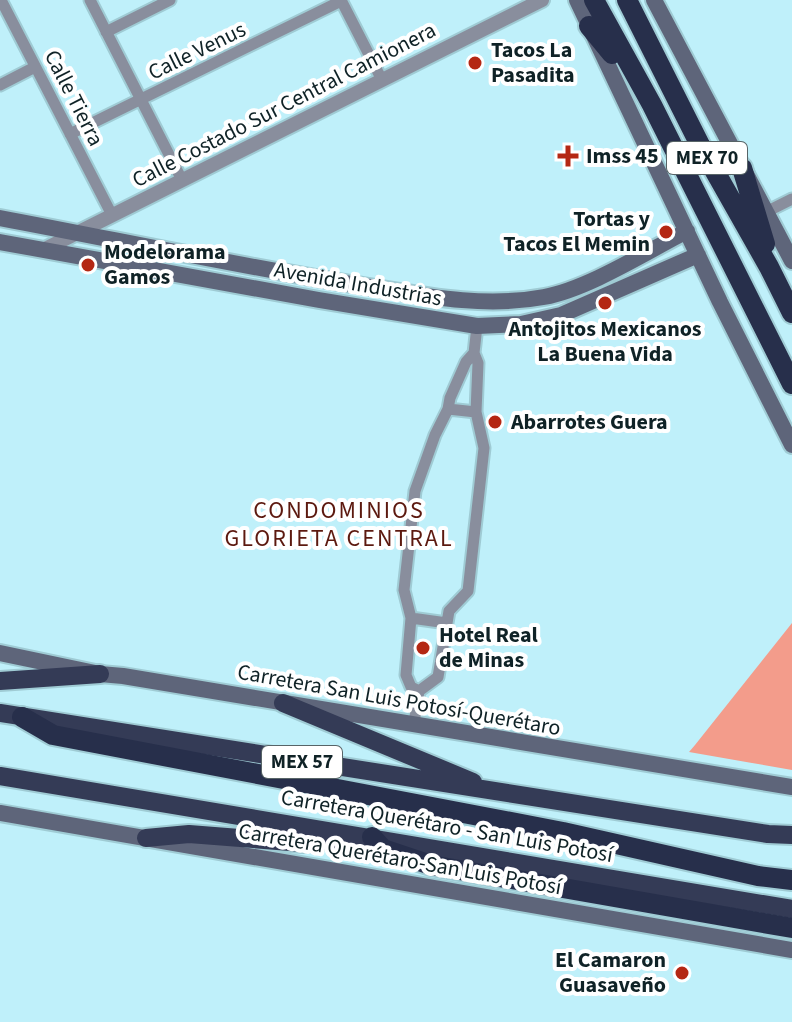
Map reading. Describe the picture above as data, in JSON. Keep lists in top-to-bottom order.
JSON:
{
  "streets": {
    "highway": ["MEX 70", "MEX 57", "Carretera Querétaro - San Luis Potosí"],
    "main road": ["Avenida Industrias", "Carretera San Luis Potosí-Querétaro", "Carretera Querétaro-San Luis Potosí"],
    "street": ["Calle Venus", "Calle Tierra", "Calle Costado Sur Central Camionera"]
  },
  "crossings": [
    ["Calle Venus", "Calle Tierra"],
    ["Calle Tierra", "Calle Costado Sur Central Camionera"],
    ["Calle Costado Sur Central Camionera", "Avenida Industrias"]
  ],
  "districts": ["CONDOMINIOS GLORIETA CENTRAL"],
  "places": {
    "other": [
      "Tacos La Pasadita",
      "Tortas y Tacos El Memin",
      "Modelorama Gamos",
      "Antojitos Mexicanos La Buena Vida",
      "Abarrotes Guera",
      "Hotel Real de Minas",
      "El Camaron Guasaveño"
    ],
    "health": ["Imss 45"]
  }
}
